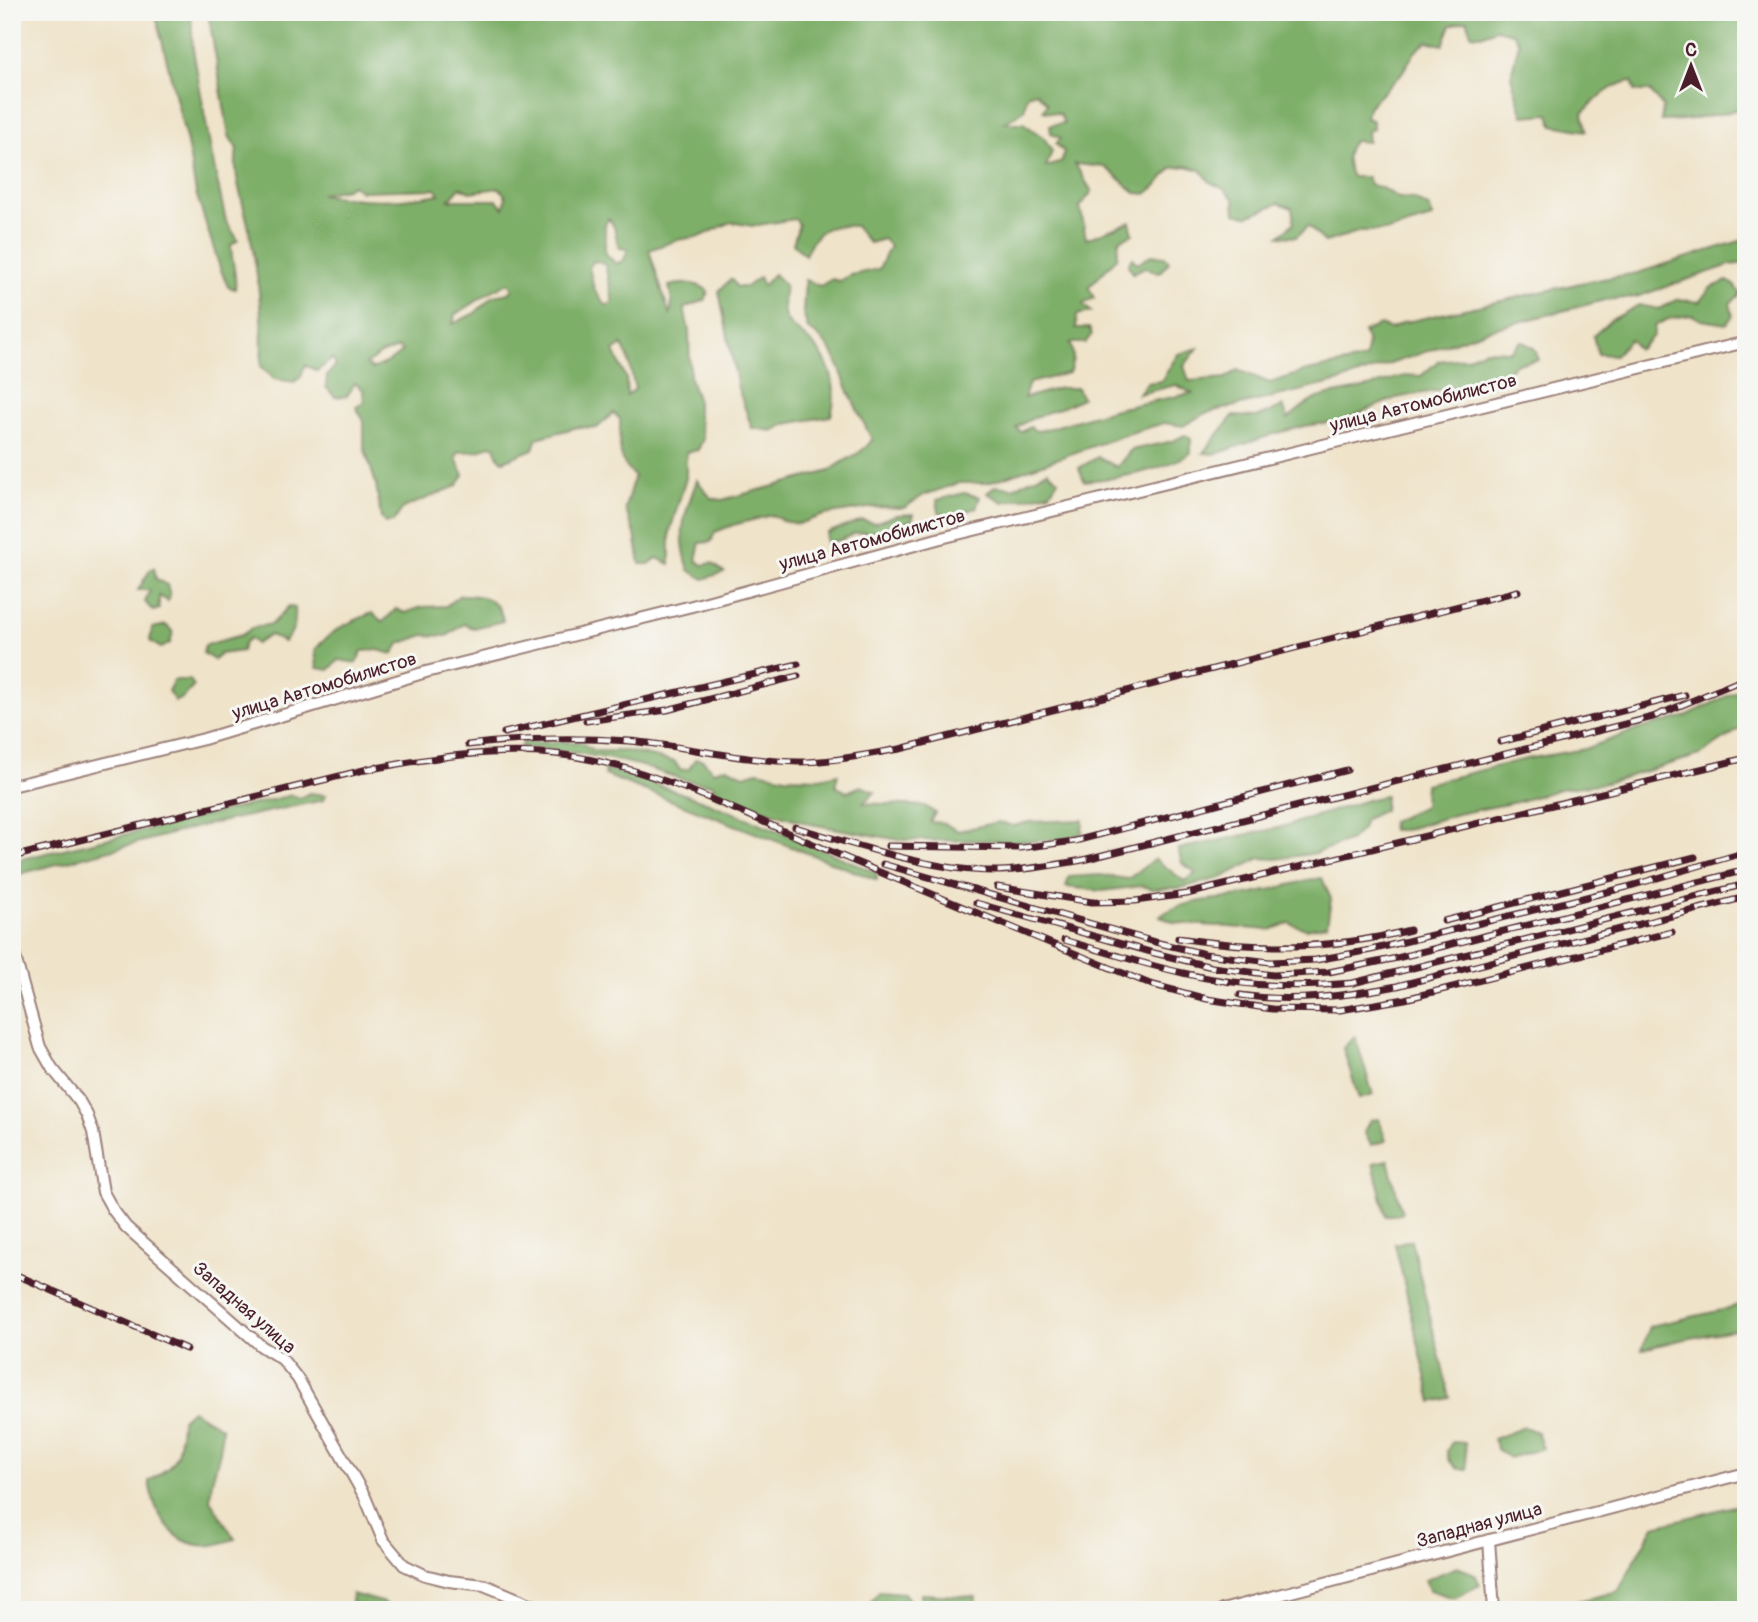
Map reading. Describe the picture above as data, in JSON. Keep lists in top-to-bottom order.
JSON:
{
  "streets": {
    "street": ["улица Автомобилистов", "Западная улица"]
  },
  "north": "top"
}
